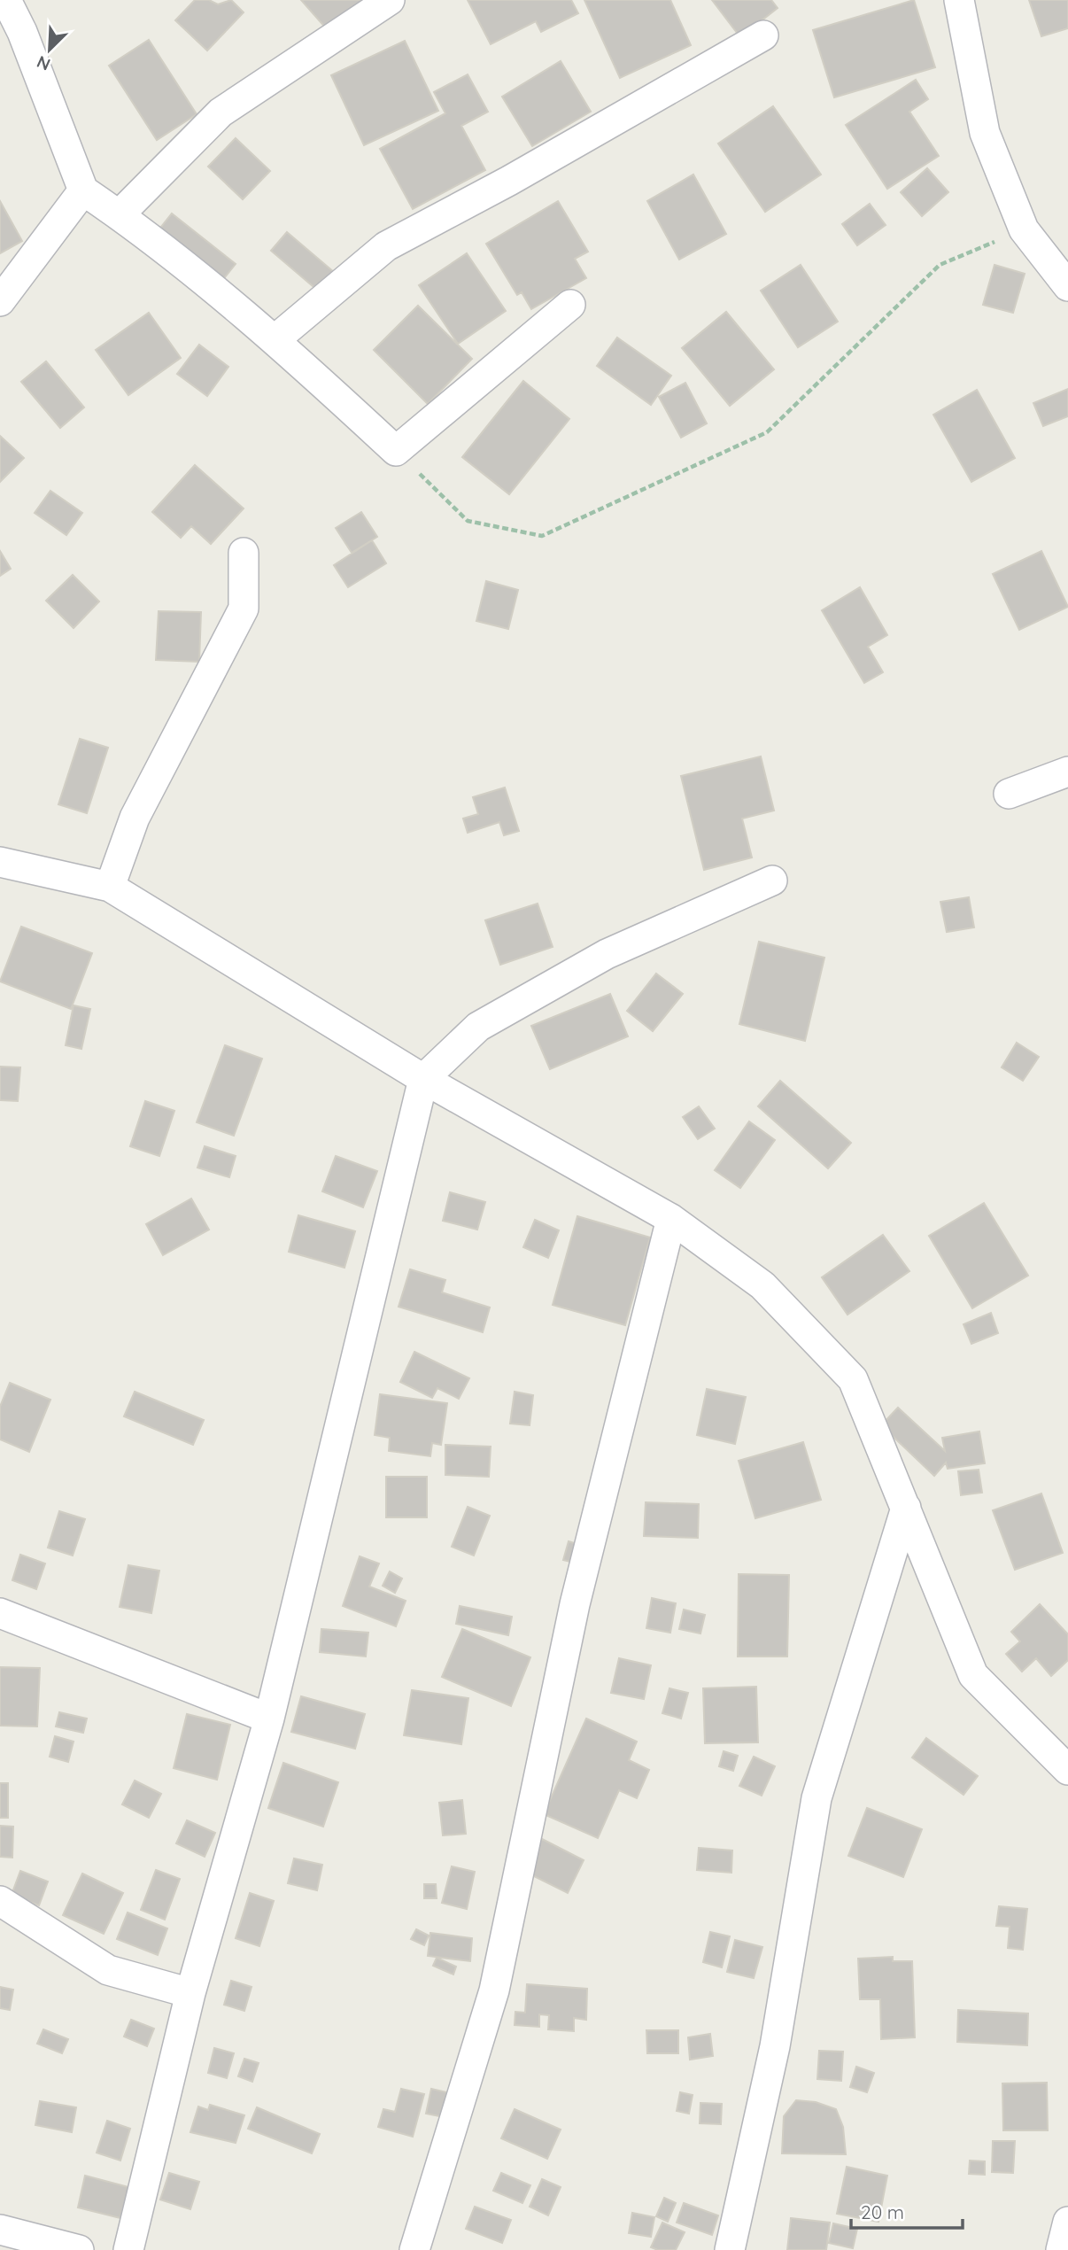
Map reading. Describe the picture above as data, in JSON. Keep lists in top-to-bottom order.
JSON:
{
  "scale_bar": "20 m",
  "north": "bottom left"
}
